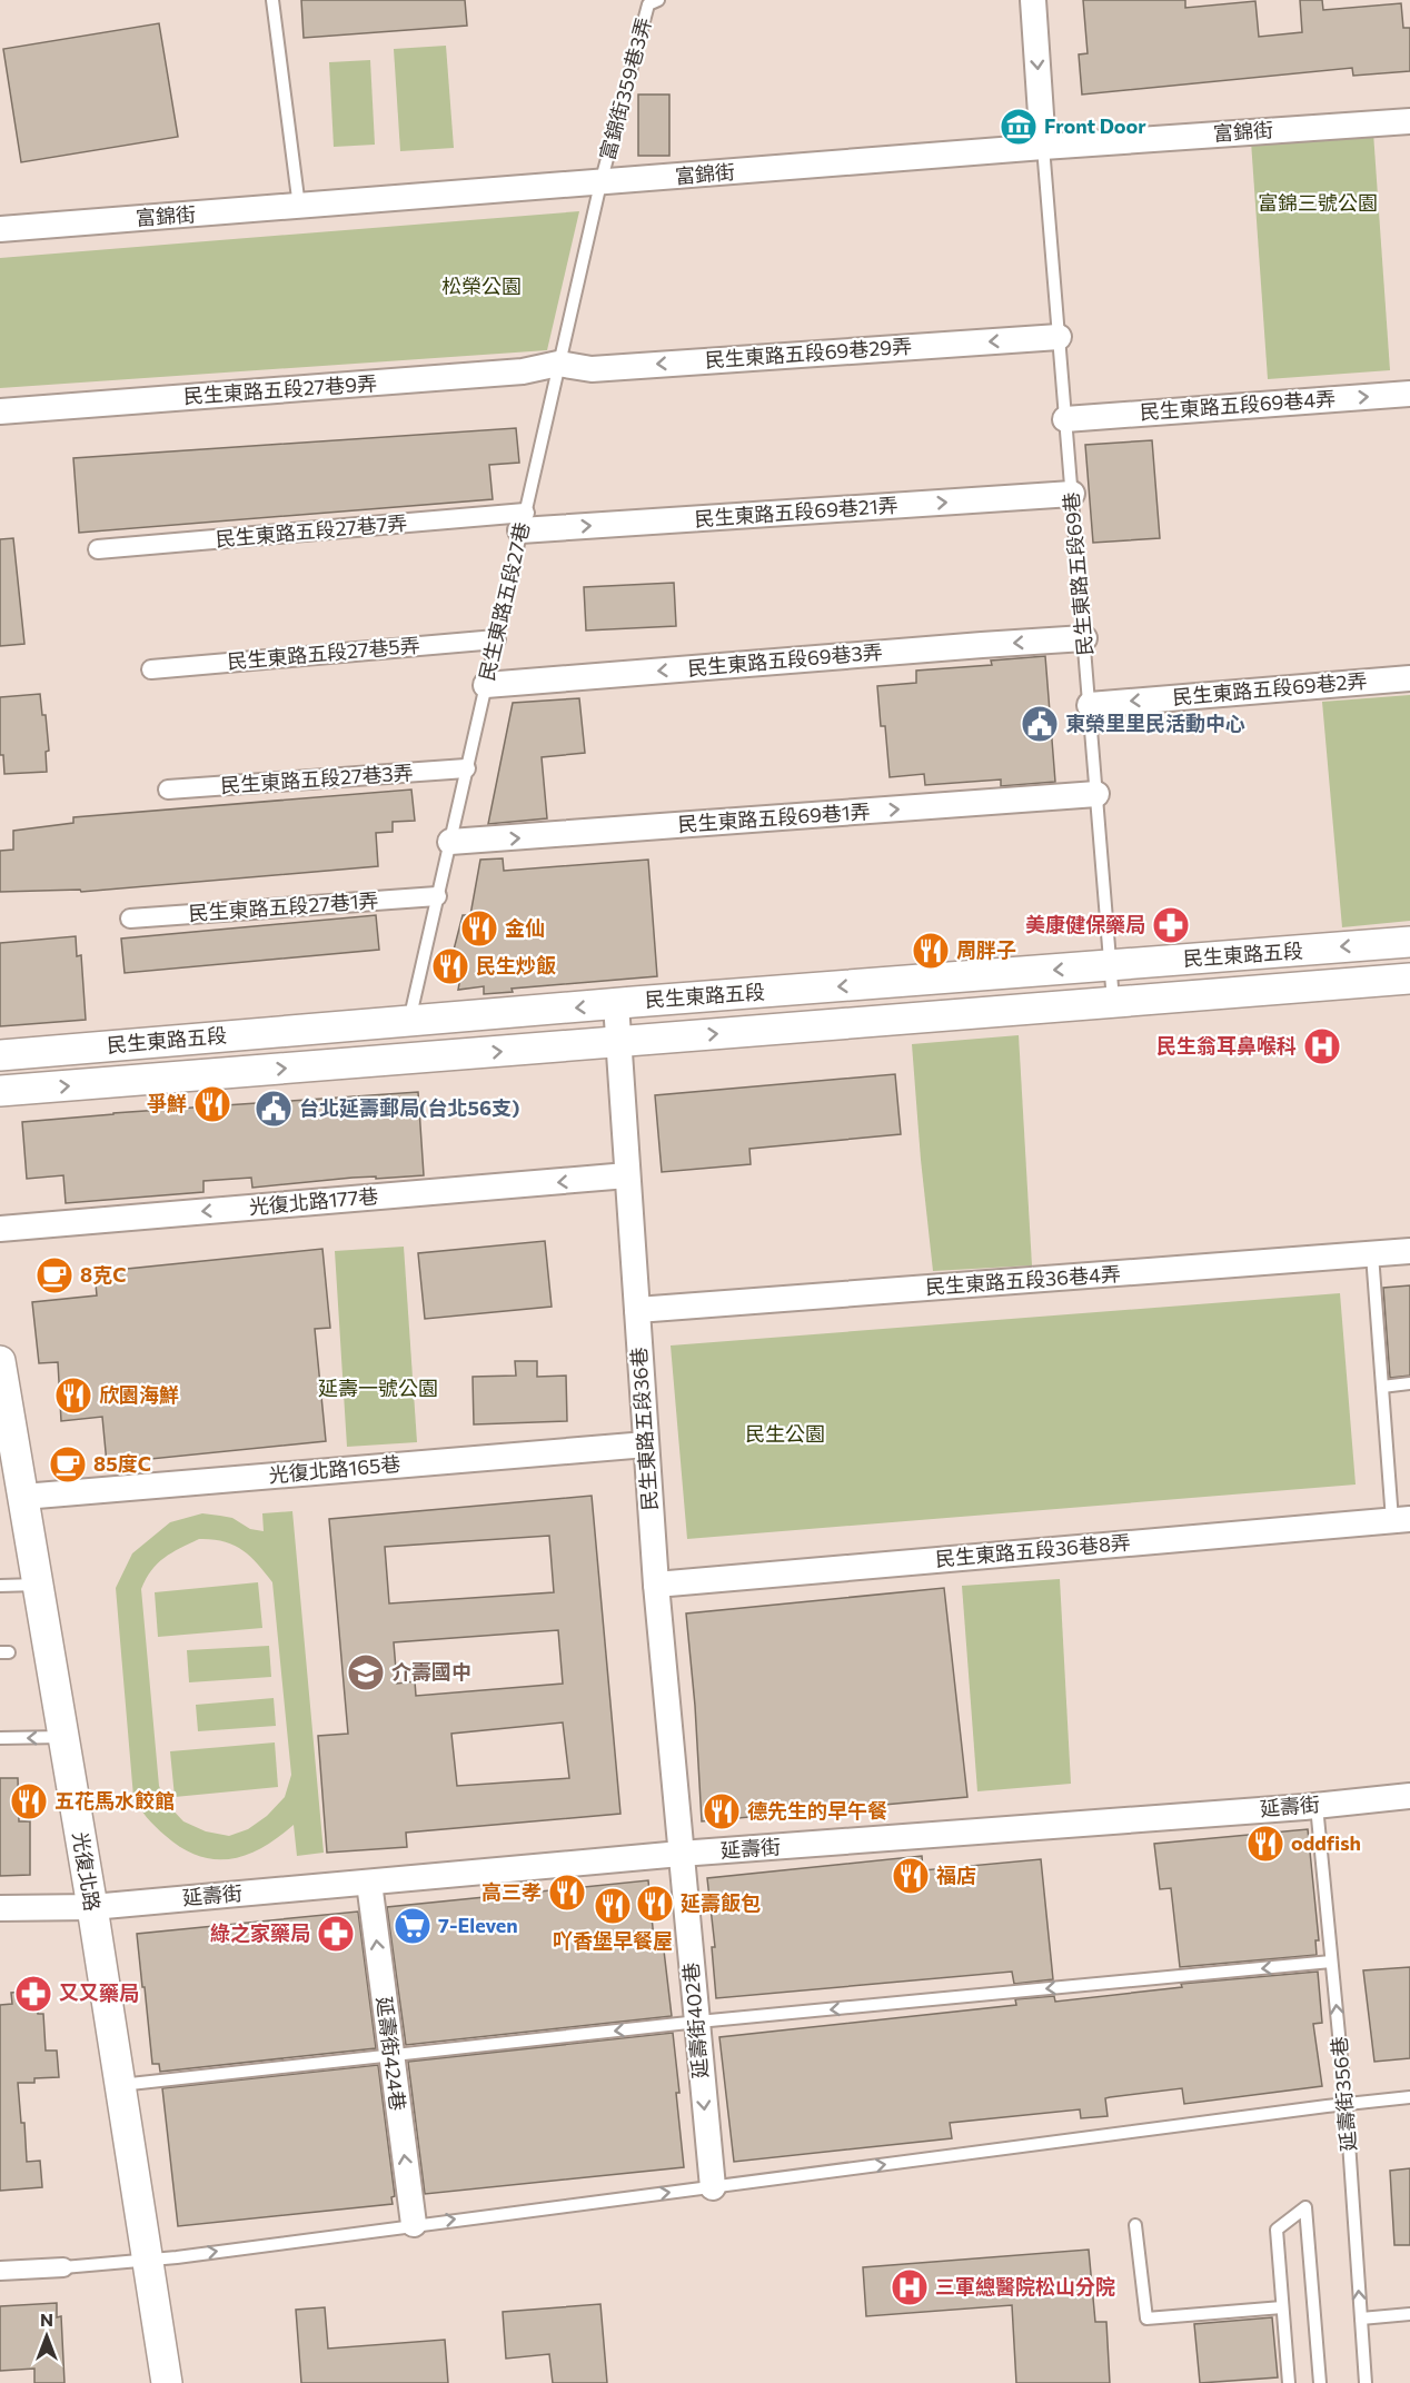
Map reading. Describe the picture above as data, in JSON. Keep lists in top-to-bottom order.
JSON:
{
  "streets": {
    "street": [
      "富錦街",
      "民生東路五段69巷29弄",
      "民生東路五段27巷9弄",
      "民生東路五段69巷4弄",
      "民生東路五段69巷21弄",
      "民生東路五段27巷7弄",
      "民生東路五段27巷5弄",
      "民生東路五段69巷3弄",
      "民生東路五段69巷2弄",
      "民生東路五段27巷3弄",
      "民生東路五段69巷1弄",
      "民生東路五段27巷1弄",
      "民生東路五段",
      "光復北路177巷",
      "民生東路五段36巷4弄",
      "民生東路五段36巷",
      "光復北路165巷",
      "民生東路五段36巷8弄",
      "延壽街",
      "光復北路",
      "延壽街402巷",
      "延壽街424巷"
    ],
    "lane": [
      "富錦街359巷3弄",
      "民生東路五段69巷",
      "民生東路五段27巷",
      "延壽街356巷"
    ]
  },
  "crossings": [
    ["富錦街359巷3弄", "富錦街"],
    ["富錦街359巷3弄", "民生東路五段27巷"],
    ["富錦街", "民生東路五段69巷"],
    ["富錦街", "民生東路五段27巷"],
    ["民生東路五段69巷29弄", "民生東路五段27巷9弄"],
    ["民生東路五段69巷29弄", "民生東路五段69巷"],
    ["民生東路五段69巷29弄", "民生東路五段27巷"],
    ["民生東路五段27巷9弄", "民生東路五段27巷"],
    ["民生東路五段69巷4弄", "民生東路五段69巷"],
    ["民生東路五段69巷21弄", "民生東路五段27巷7弄"],
    ["民生東路五段69巷21弄", "民生東路五段69巷"],
    ["民生東路五段69巷21弄", "民生東路五段27巷"],
    ["民生東路五段27巷7弄", "民生東路五段27巷"],
    ["民生東路五段69巷", "民生東路五段69巷3弄"],
    ["民生東路五段69巷", "民生東路五段69巷2弄"],
    ["民生東路五段69巷", "民生東路五段69巷1弄"],
    ["民生東路五段69巷", "民生東路五段"],
    ["民生東路五段27巷", "民生東路五段27巷5弄"],
    ["民生東路五段27巷", "民生東路五段69巷3弄"],
    ["民生東路五段27巷", "民生東路五段27巷3弄"],
    ["民生東路五段27巷", "民生東路五段69巷1弄"],
    ["民生東路五段27巷", "民生東路五段27巷1弄"],
    ["民生東路五段27巷", "民生東路五段"],
    ["民生東路五段", "民生東路五段36巷"],
    ["光復北路177巷", "民生東路五段36巷"],
    ["民生東路五段36巷4弄", "民生東路五段36巷"],
    ["民生東路五段36巷", "光復北路165巷"],
    ["民生東路五段36巷", "民生東路五段36巷8弄"],
    ["民生東路五段36巷", "延壽街"],
    ["民生東路五段36巷", "延壽街402巷"],
    ["光復北路165巷", "光復北路"],
    ["延壽街", "光復北路"],
    ["延壽街", "延壽街402巷"],
    ["延壽街", "延壽街424巷"],
    ["延壽街", "延壽街356巷"]
  ],
  "one_way": [
    "民生東路五段69巷29弄",
    "民生東路五段69巷4弄",
    "民生東路五段69巷21弄",
    "民生東路五段69巷3弄",
    "民生東路五段69巷2弄",
    "民生東路五段69巷1弄",
    "光復北路177巷",
    "延壽街402巷",
    "延壽街424巷",
    "延壽街356巷"
  ],
  "parks": [
    "富錦三號公園",
    "松榮公園",
    "延壽一號公園",
    "民生公園"
  ],
  "places": {
    "museum": ["Front Door"],
    "public building": ["東榮里里民活動中心", "台北延壽郵局(台北56支)"],
    "pharmacy": ["美康健保藥局", "綠之家藥局", "又又藥局"],
    "restaurant": [
      "金仙",
      "周胖子",
      "民生炒飯",
      "爭鮮",
      "欣園海鮮",
      "五花馬水餃館",
      "德先生的早午餐",
      "oddfish",
      "福店",
      "高三孝",
      "延壽飯包",
      "吖香堡早餐屋"
    ],
    "hospital": ["民生翁耳鼻喉科", "三軍總醫院松山分院"],
    "cafe": ["8克C", "85度C"],
    "school or university": ["介壽國中"],
    "supermarket": ["7-Eleven"]
  },
  "north": "top"
}
